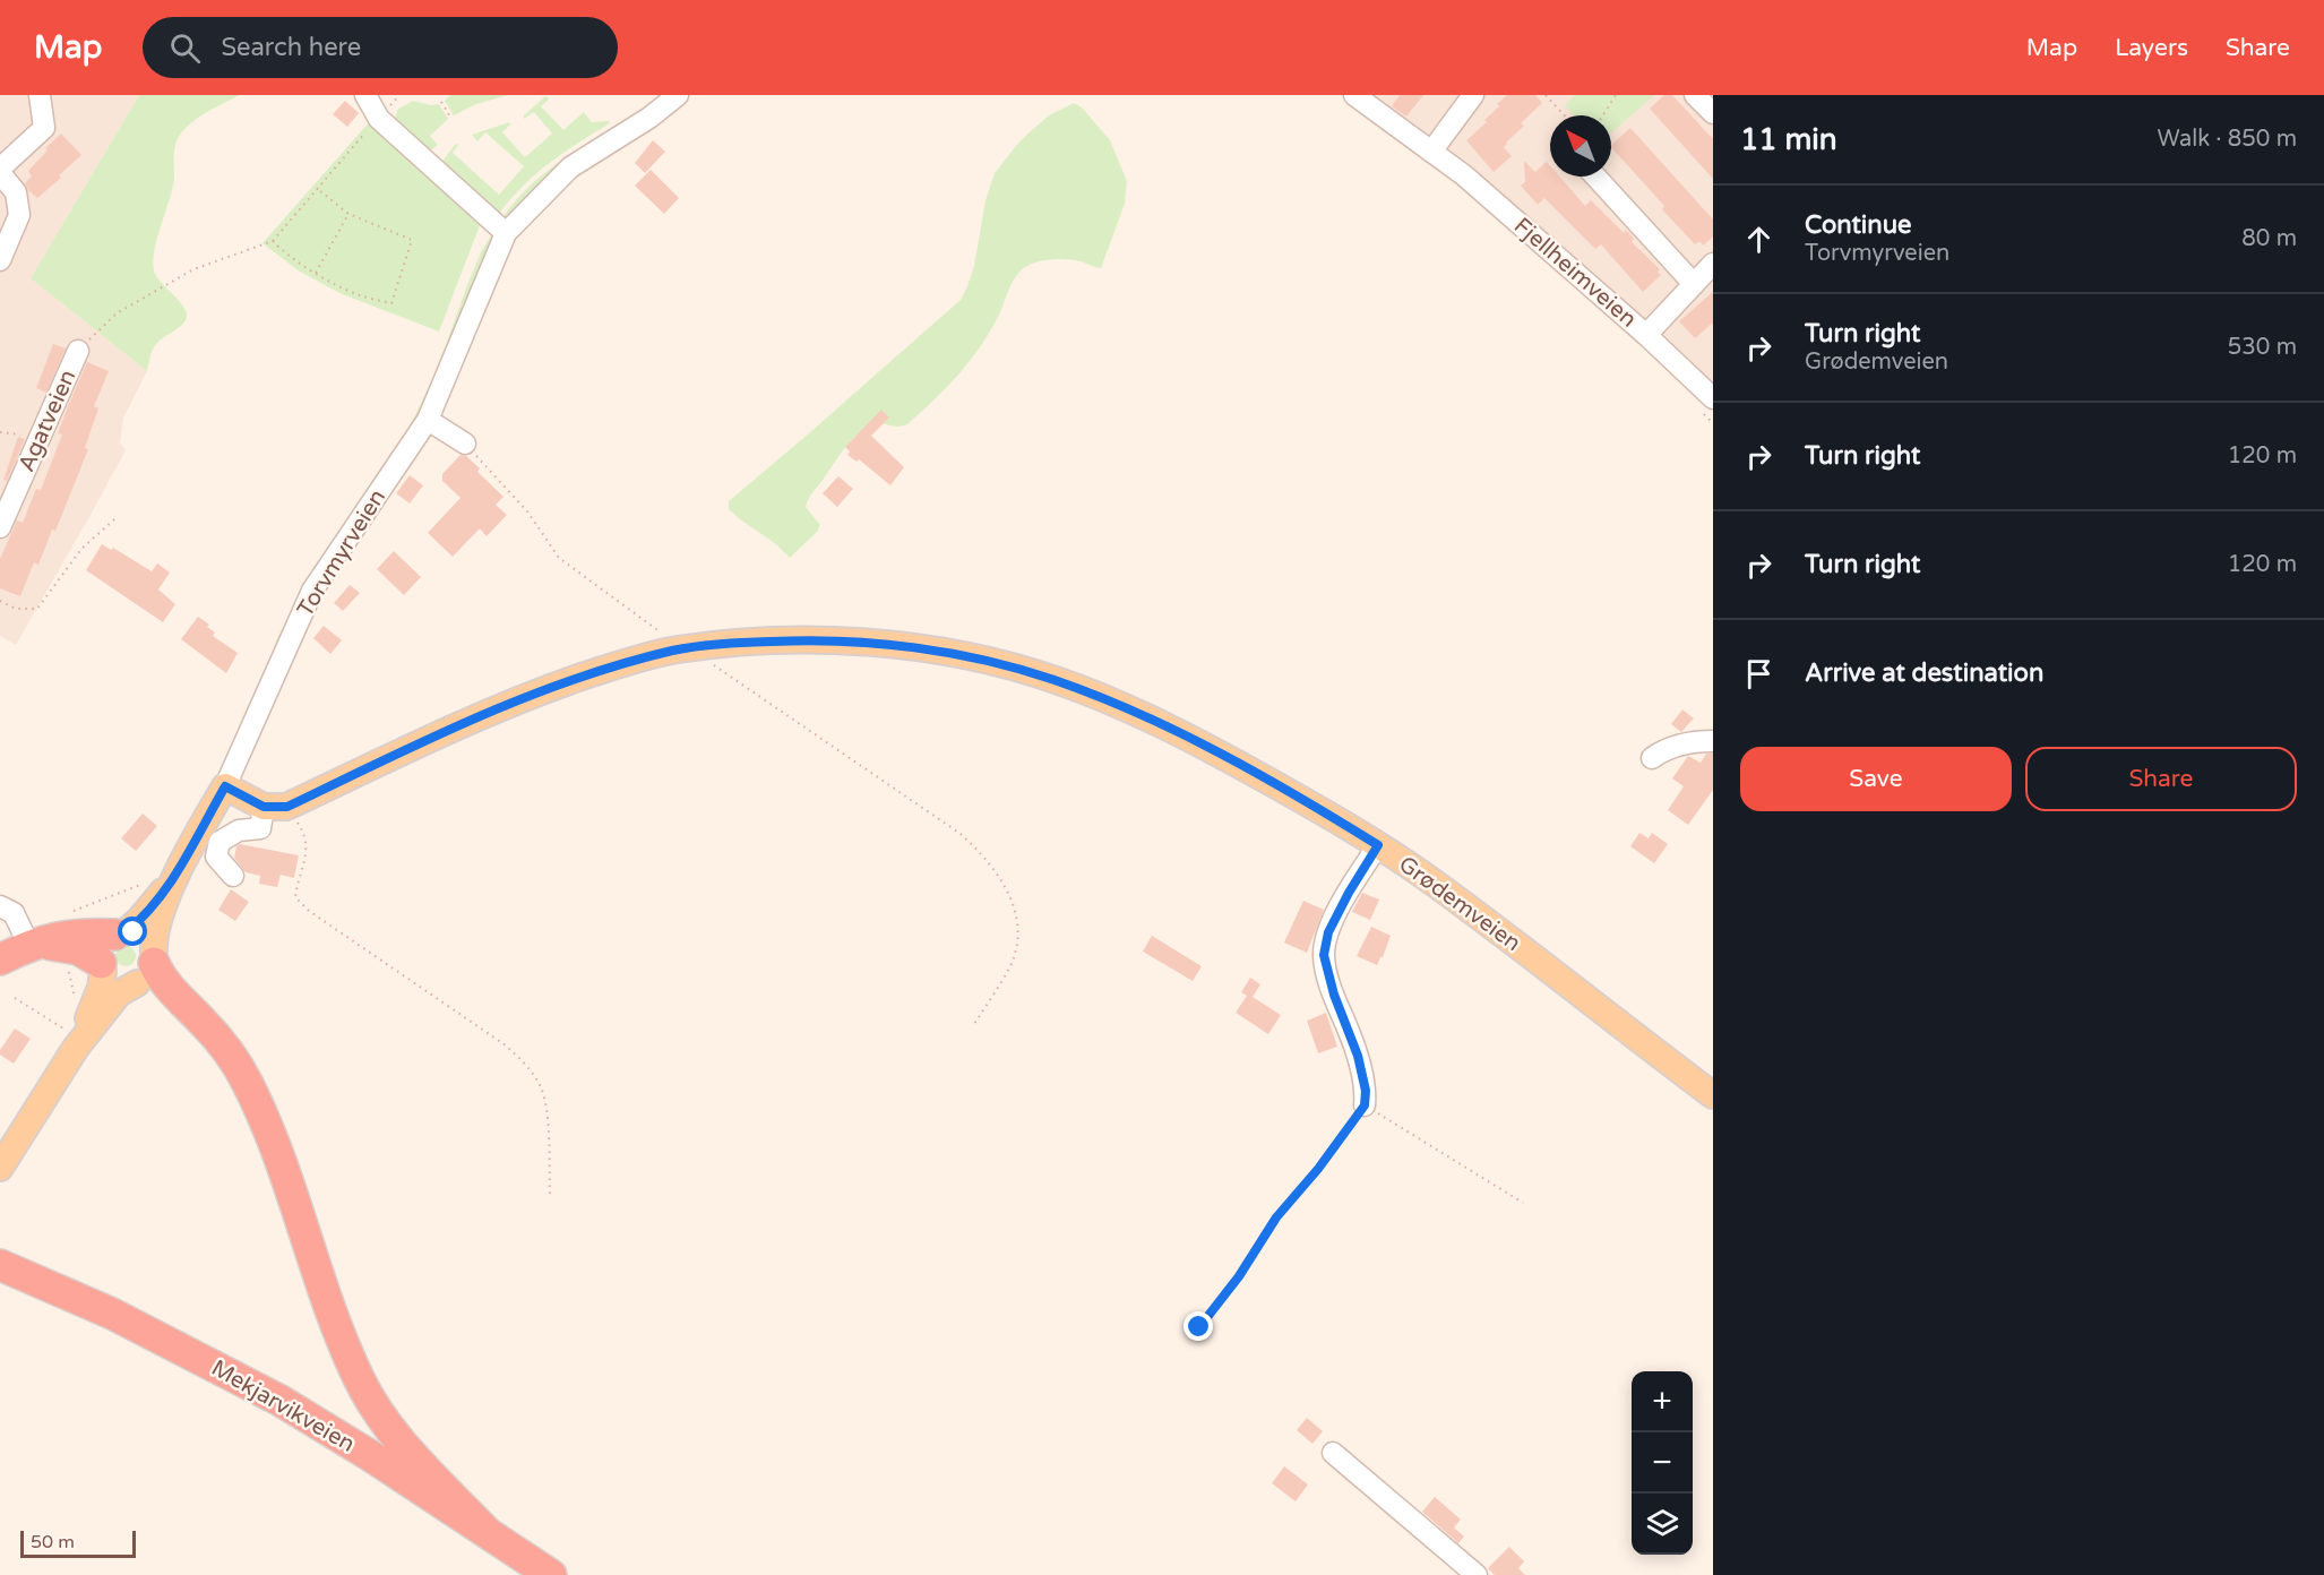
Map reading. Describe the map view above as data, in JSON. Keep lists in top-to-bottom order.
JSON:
{
  "streets": {
    "highway": ["Mekjarvikveien"],
    "main road": ["Torvmyrveien", "Grødemveien"],
    "street": ["Fjellheimveien", "Agatveien"]
  },
  "scale_bar": "50 m",
  "north": "top left",
  "page": {
    "header": "Map",
    "search": "Search here",
    "nav": ["Map", "Layers", "Share"],
    "heading": ["11 min", "Walk · 850 m"],
    "list": [
      ["Continue", "Torvmyrveien", "80 m"],
      ["Turn right", "Grødemveien", "530 m"],
      ["Turn right", "120 m"],
      ["Turn right", "120 m"],
      "Arrive at destination"
    ],
    "buttons": ["Save", "Share"],
    "map_buttons": ["+", "−"],
    "scale": "50 m"
  }
}
